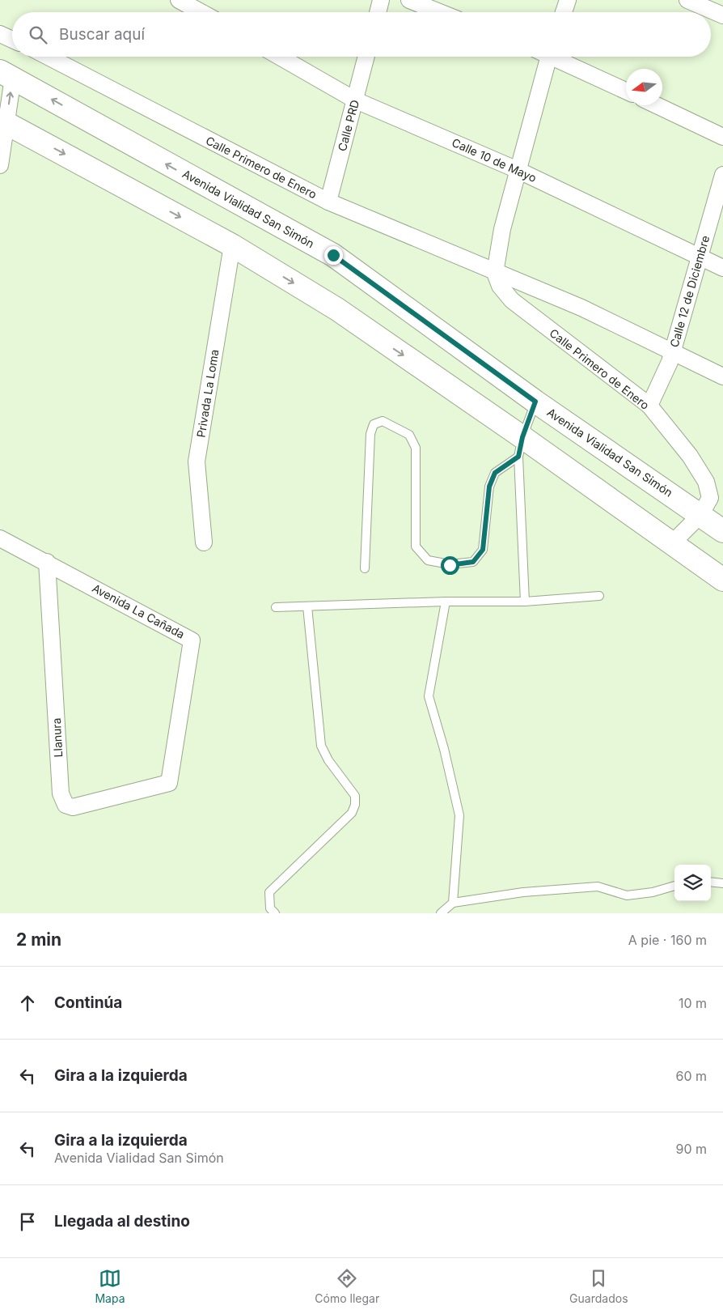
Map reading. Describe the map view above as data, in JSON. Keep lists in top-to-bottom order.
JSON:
{
  "streets": {
    "main road": ["Avenida Vialidad San Simón"],
    "street": [
      "Calle PRD",
      "Calle 10 de Mayo",
      "Calle Primero de Enero",
      "Calle 12 de Diciembre",
      "Privada La Loma",
      "Avenida La Cañada",
      "Llanura"
    ]
  },
  "crossings": [
    ["Calle PRD", "Calle 10 de Mayo"],
    ["Calle PRD", "Calle Primero de Enero"],
    ["Calle 10 de Mayo", "Calle 12 de Diciembre"],
    ["Calle Primero de Enero", "Avenida Vialidad San Simón"],
    ["Calle Primero de Enero", "Calle 12 de Diciembre"],
    ["Avenida La Cañada", "Llanura"]
  ],
  "north": "left",
  "page": {
    "search": "Buscar aquí",
    "heading": ["2 min", "A pie · 160 m"],
    "list": [
      ["Continúa", "10 m"],
      ["Gira a la izquierda", "60 m"],
      ["Gira a la izquierda", "Avenida Vialidad San Simón", "90 m"],
      "Llegada al destino"
    ],
    "nav": ["Mapa", "Cómo llegar", "Guardados"]
  }
}
